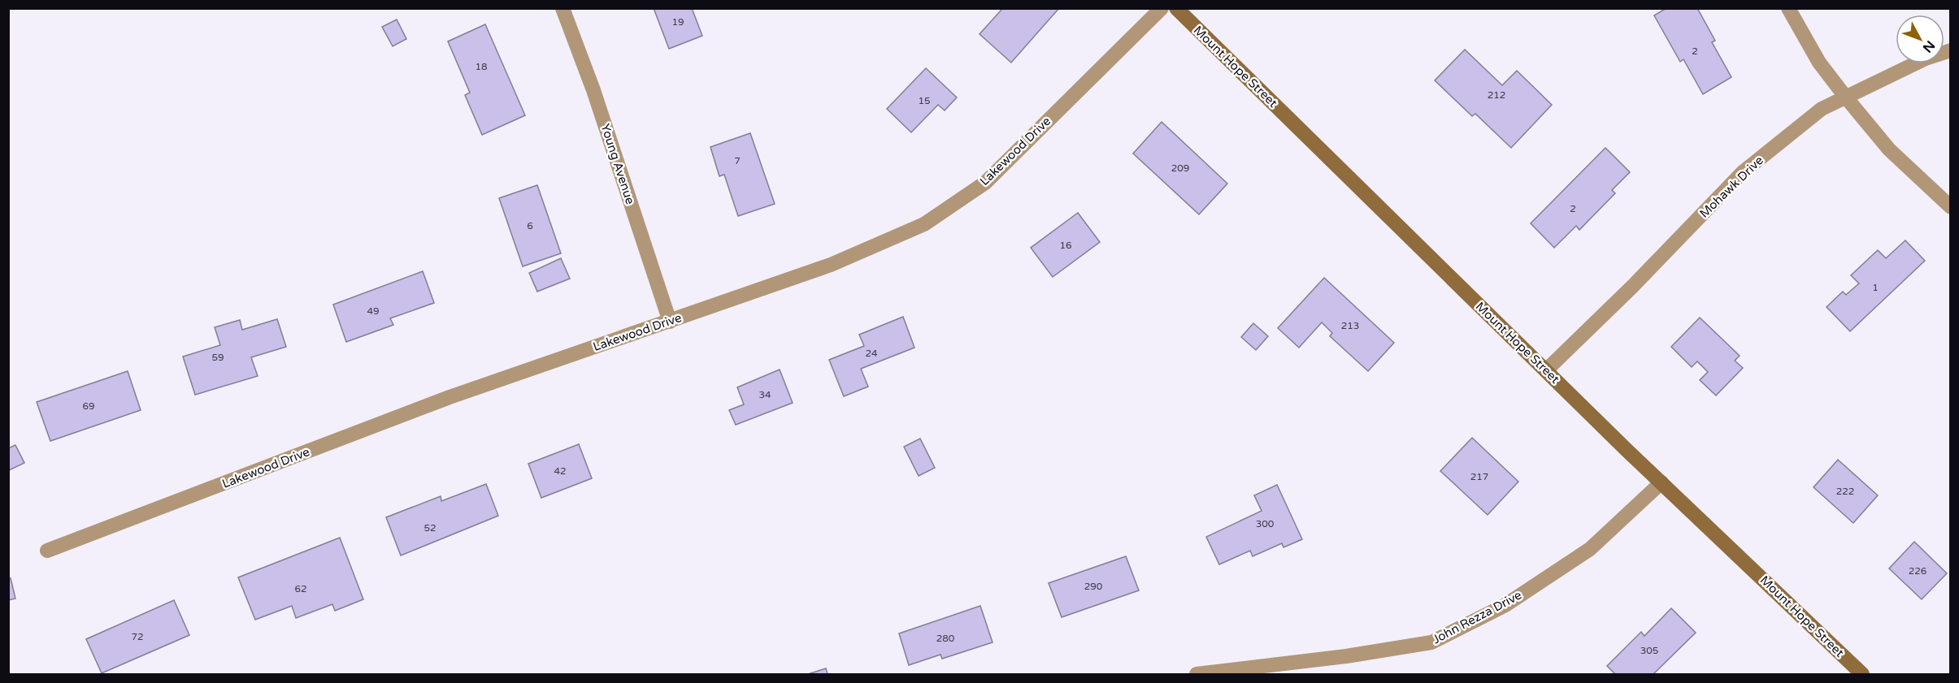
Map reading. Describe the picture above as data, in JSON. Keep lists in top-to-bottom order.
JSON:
{
  "streets": {
    "street": [
      "Mount Hope Street",
      "Lakewood Drive",
      "Young Avenue",
      "Mohawk Drive",
      "John Rezza Drive"
    ]
  },
  "crossings": [
    ["Mount Hope Street", "Mohawk Drive"],
    ["Mount Hope Street", "John Rezza Drive"],
    ["Lakewood Drive", "Young Avenue"]
  ],
  "house_numbers": [
    "19",
    "2",
    "18",
    "212",
    "15",
    "7",
    "209",
    "2",
    "6",
    "16",
    "1",
    "49",
    "213",
    "24",
    "59",
    "34",
    "69",
    "42",
    "217",
    "222",
    "300",
    "52",
    "226",
    "290",
    "62",
    "72",
    "280",
    "305"
  ],
  "north": "bottom right"
}
